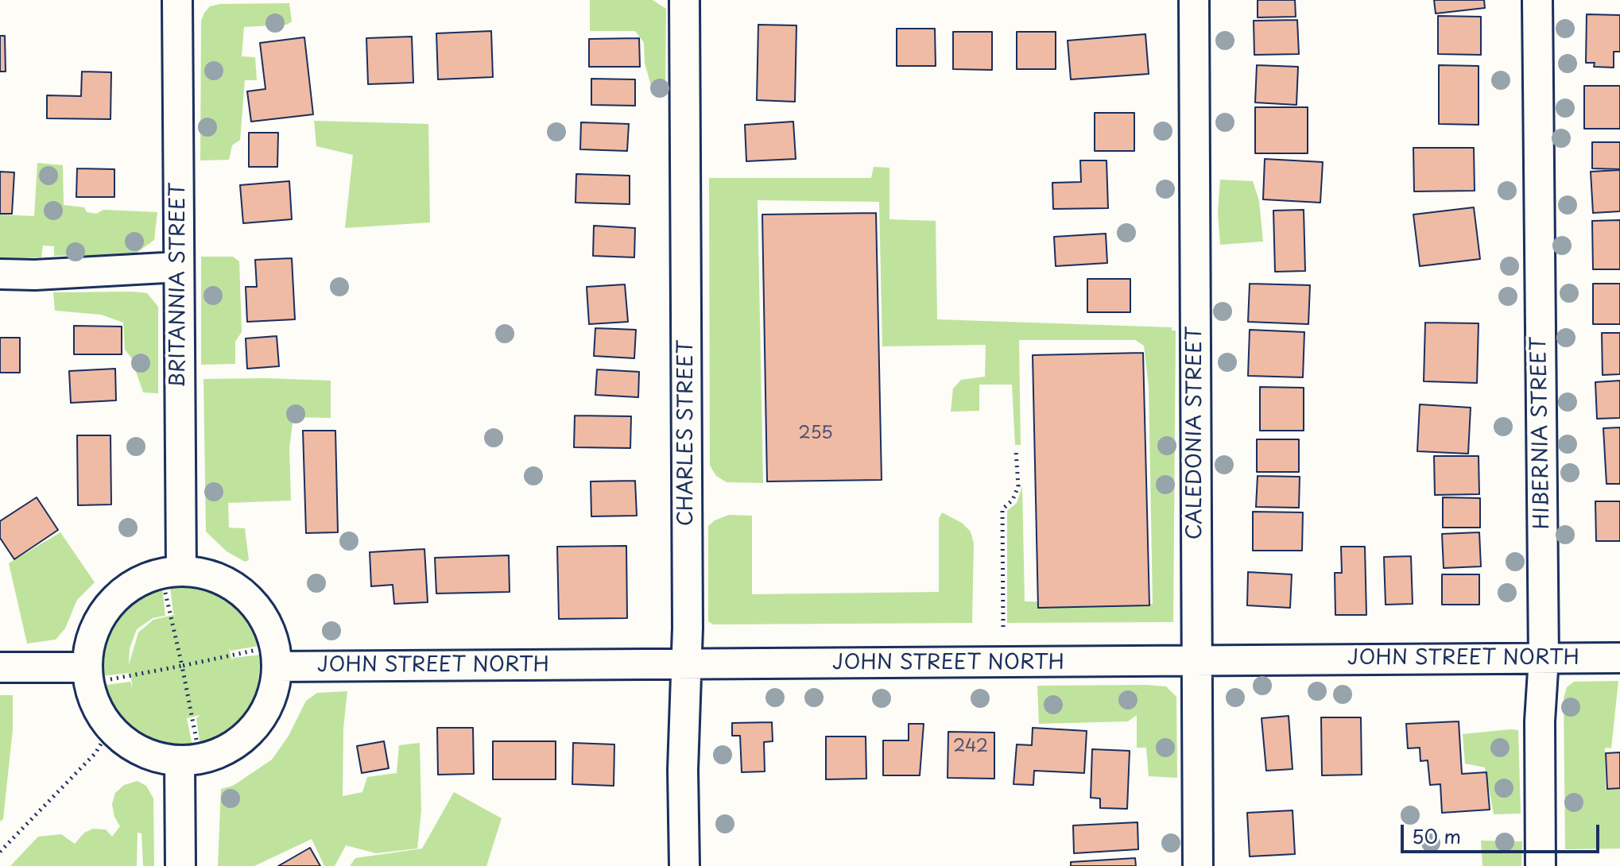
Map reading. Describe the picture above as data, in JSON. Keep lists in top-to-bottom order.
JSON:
{
  "streets": {
    "street": [
      "BRITANNIA STREET",
      "CHARLES STREET",
      "CALEDONIA STREET",
      "HIBERNIA STREET",
      "JOHN STREET NORTH"
    ]
  },
  "crossings": [
    ["CHARLES STREET", "JOHN STREET NORTH"],
    ["CALEDONIA STREET", "JOHN STREET NORTH"],
    ["HIBERNIA STREET", "JOHN STREET NORTH"]
  ],
  "house_numbers": ["255", "242"],
  "scale_bar": "50 m"
}
